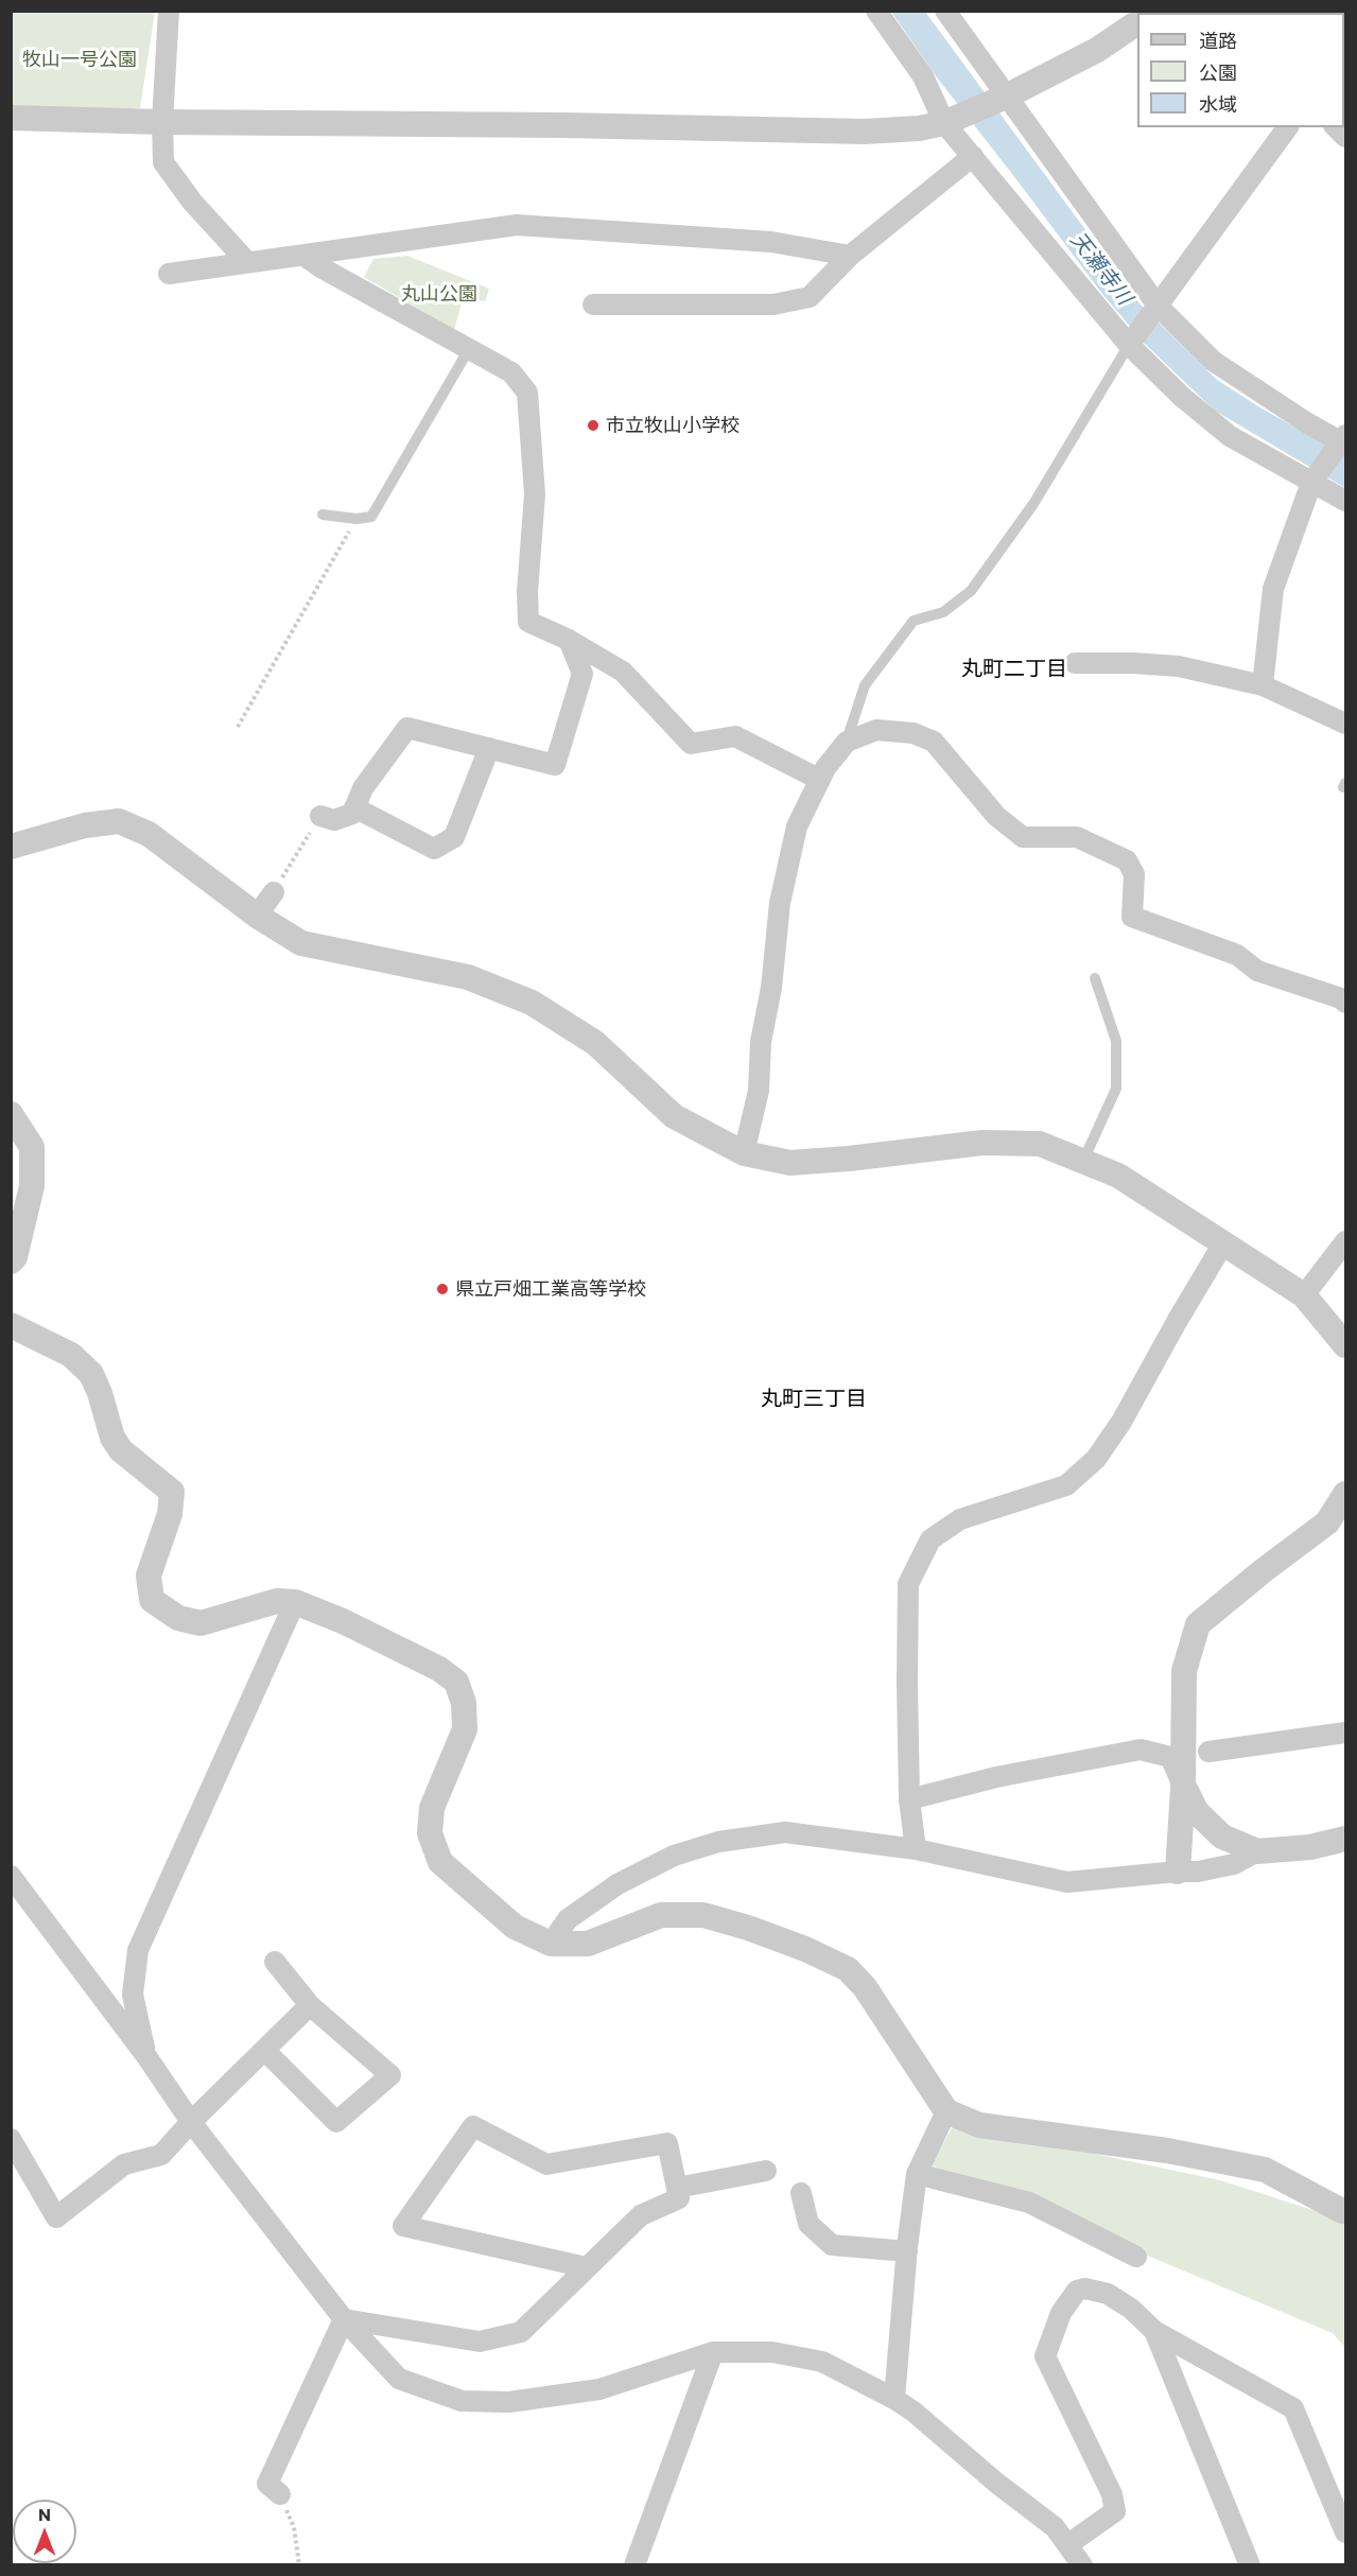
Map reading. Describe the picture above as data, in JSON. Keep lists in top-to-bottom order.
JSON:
{
  "districts": ["丸町二丁目", "丸町三丁目"],
  "water": ["天瀬寺川"],
  "parks": ["牧山一号公園", "丸山公園"],
  "places": ["市立牧山小学校", "県立戸畑工業高等学校"],
  "legend": ["道路", "公園", "水域"],
  "north": "top"
}
